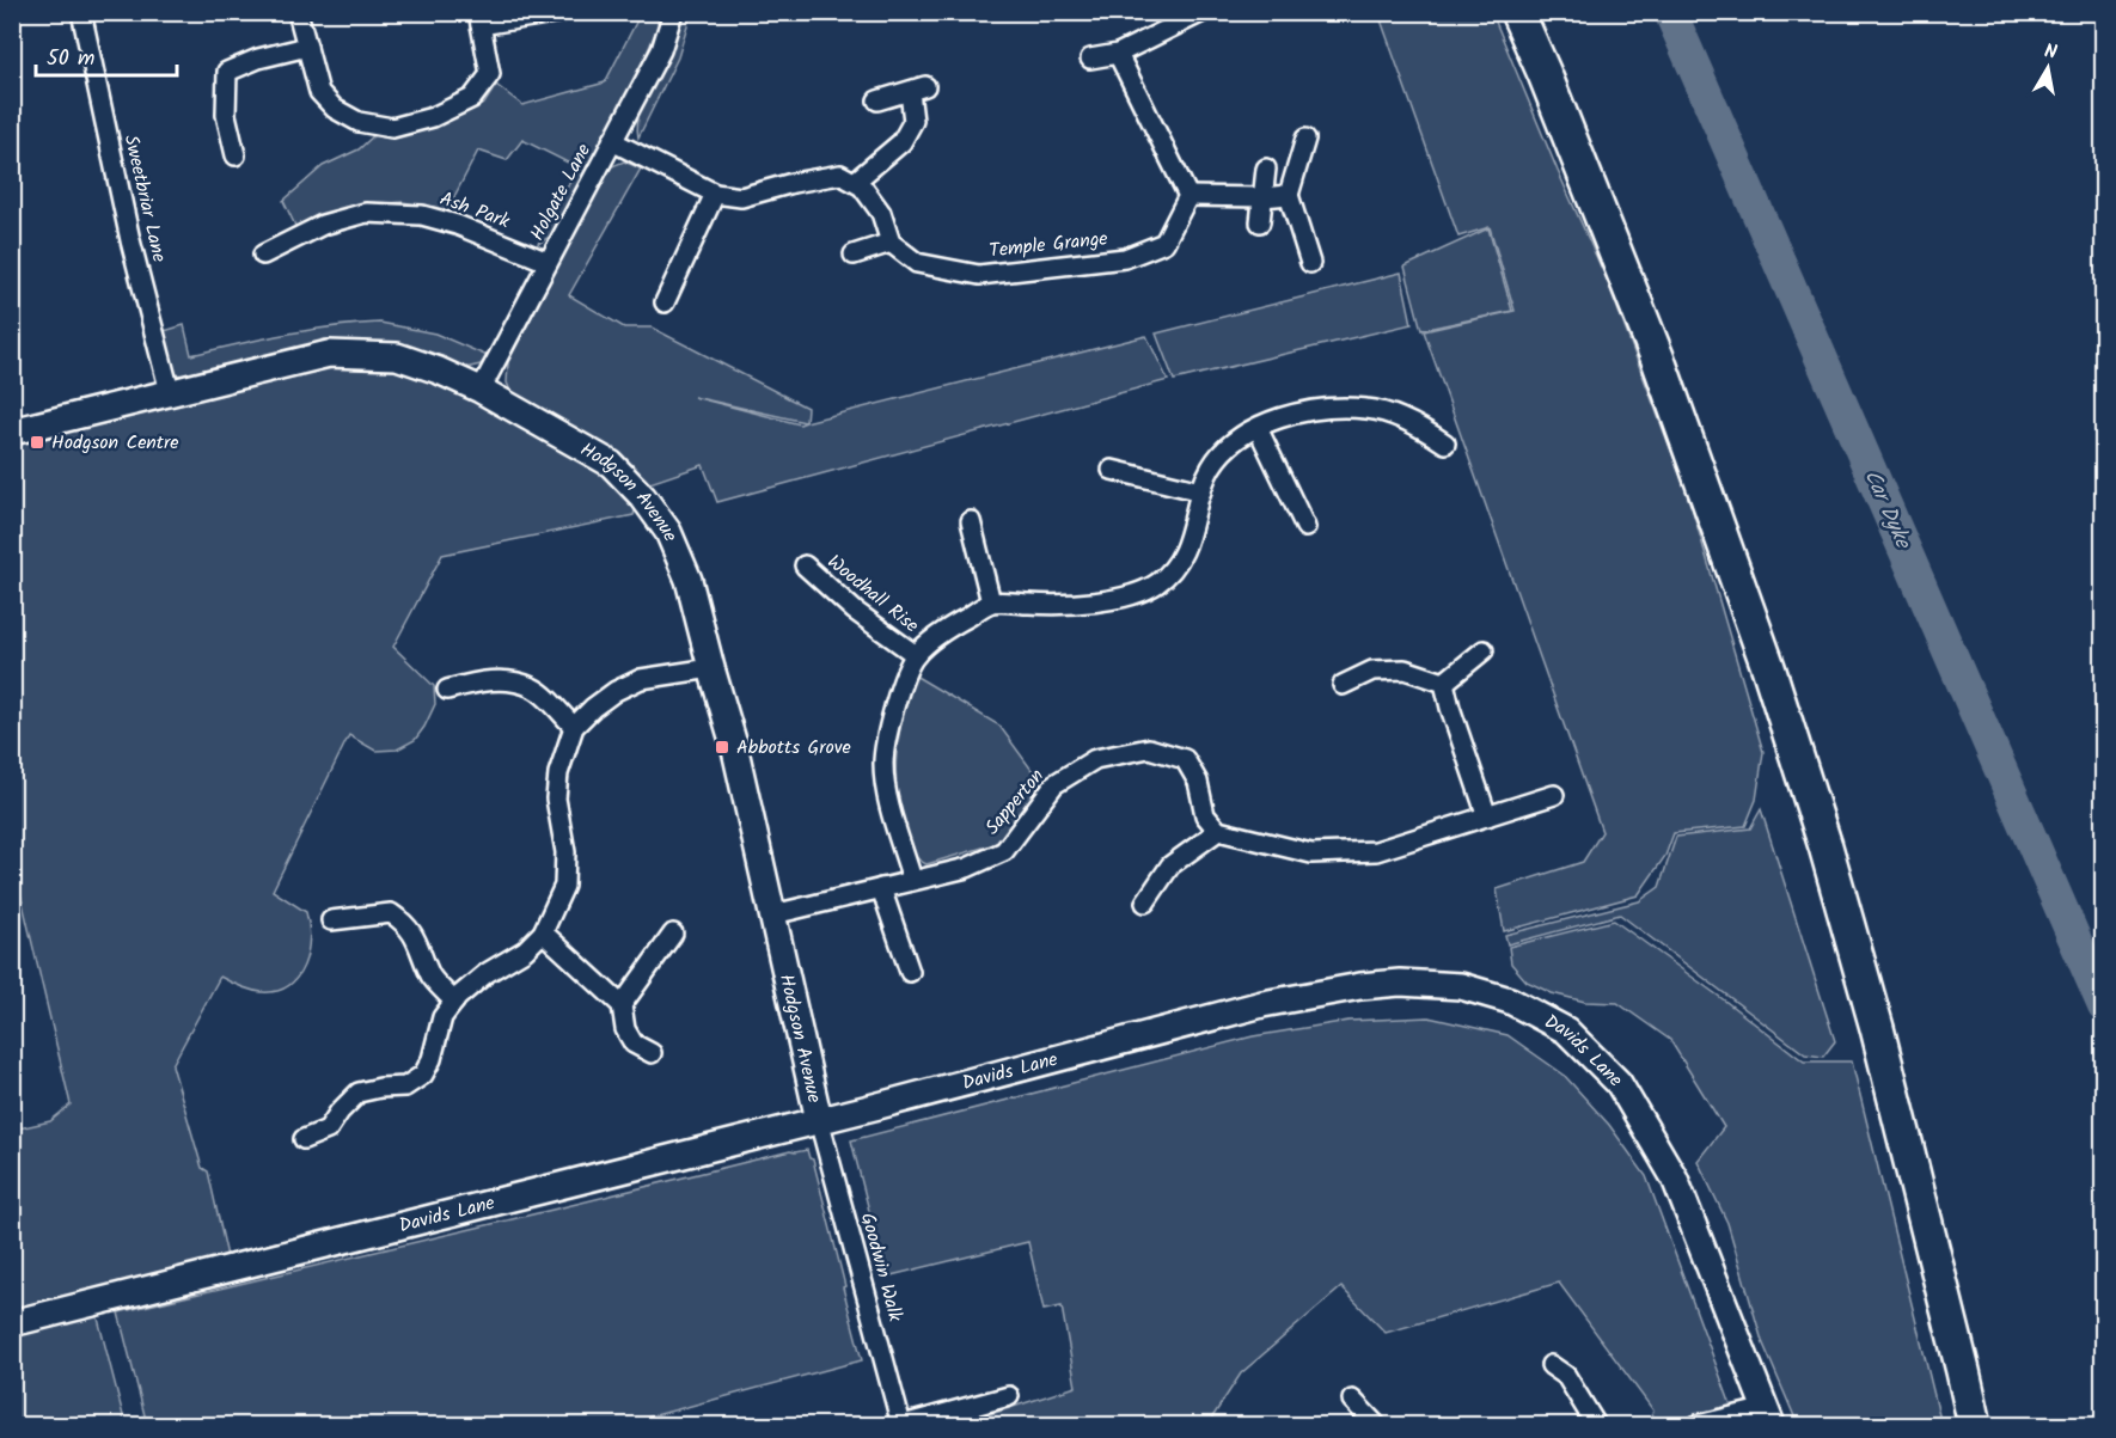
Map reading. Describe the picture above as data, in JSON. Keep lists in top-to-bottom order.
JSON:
{
  "streets": {
    "street": [
      "Holgate Lane",
      "Sweetbriar Lane",
      "Ash Park",
      "Temple Grange",
      "Hodgson Avenue",
      "Woodhall Rise",
      "Sapperton",
      "Davids Lane",
      "Goodwin Walk"
    ]
  },
  "crossings": [
    ["Holgate Lane", "Ash Park"],
    ["Holgate Lane", "Hodgson Avenue"],
    ["Sweetbriar Lane", "Hodgson Avenue"],
    ["Hodgson Avenue", "Sapperton"],
    ["Hodgson Avenue", "Davids Lane"],
    ["Hodgson Avenue", "Goodwin Walk"],
    ["Woodhall Rise", "Sapperton"],
    ["Davids Lane", "Goodwin Walk"]
  ],
  "water": ["Car Dyke"],
  "places": {
    "transit": ["Hodgson Centre", "Abbotts Grove"]
  },
  "scale_bar": "50 m",
  "north": "top"
}
